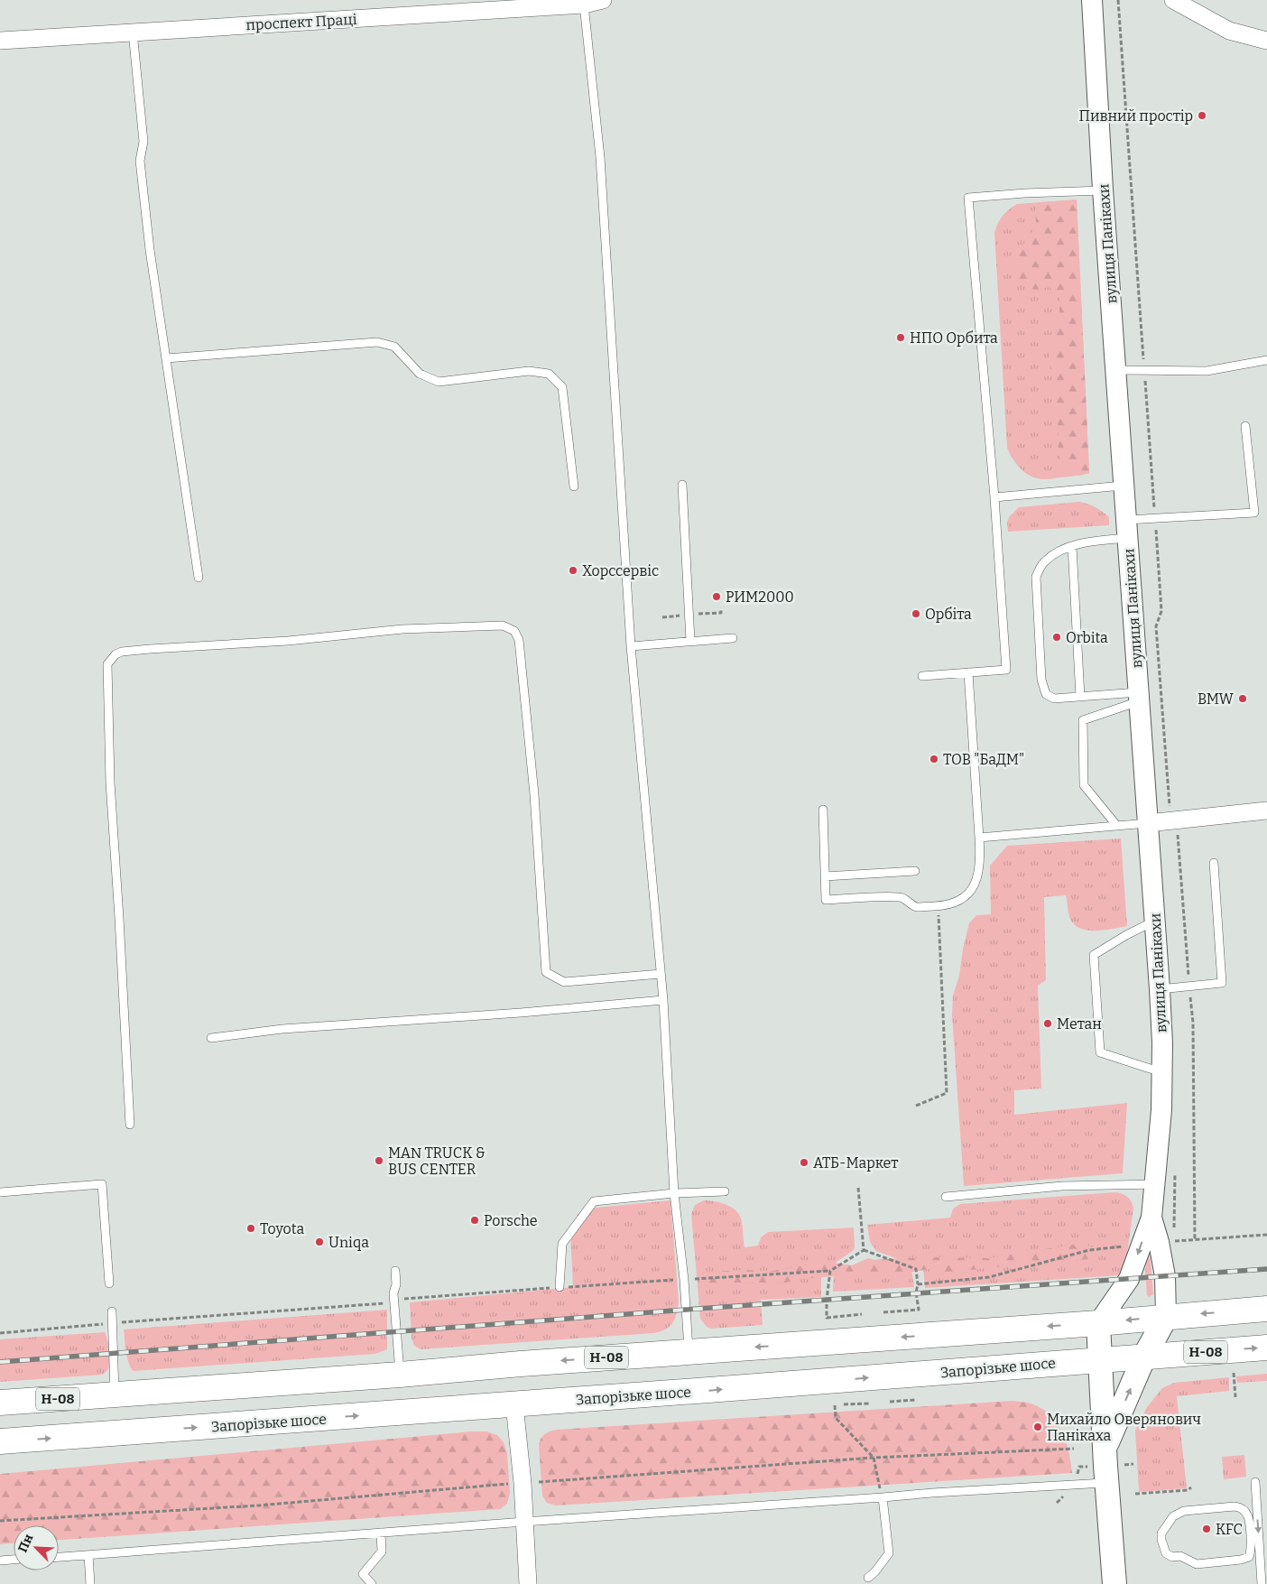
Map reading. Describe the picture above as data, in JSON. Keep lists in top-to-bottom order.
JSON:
{
  "streets": {
    "main road": ["вулиця Панікахи", "Н-08", "Запорізьке шосе"],
    "street": ["проспект Праці"]
  },
  "crossings": [
    ["вулиця Панікахи", "Н-08"],
    ["вулиця Панікахи", "Запорізьке шосе"]
  ],
  "places": [
    "Пивний простір",
    "НПО Орбита",
    "Хорссервіс",
    "РИМ2000",
    "Орбіта",
    "Orbita",
    "BMW",
    "ТОВ \"БаДМ\"",
    "Метан",
    "MAN TRUCK & BUS CENTER",
    "АТБ-Маркет",
    "Porsche",
    "Toyota",
    "Uniqa",
    "Михайло Оверянович Панікаха",
    "KFC"
  ],
  "north": "top left"
}
